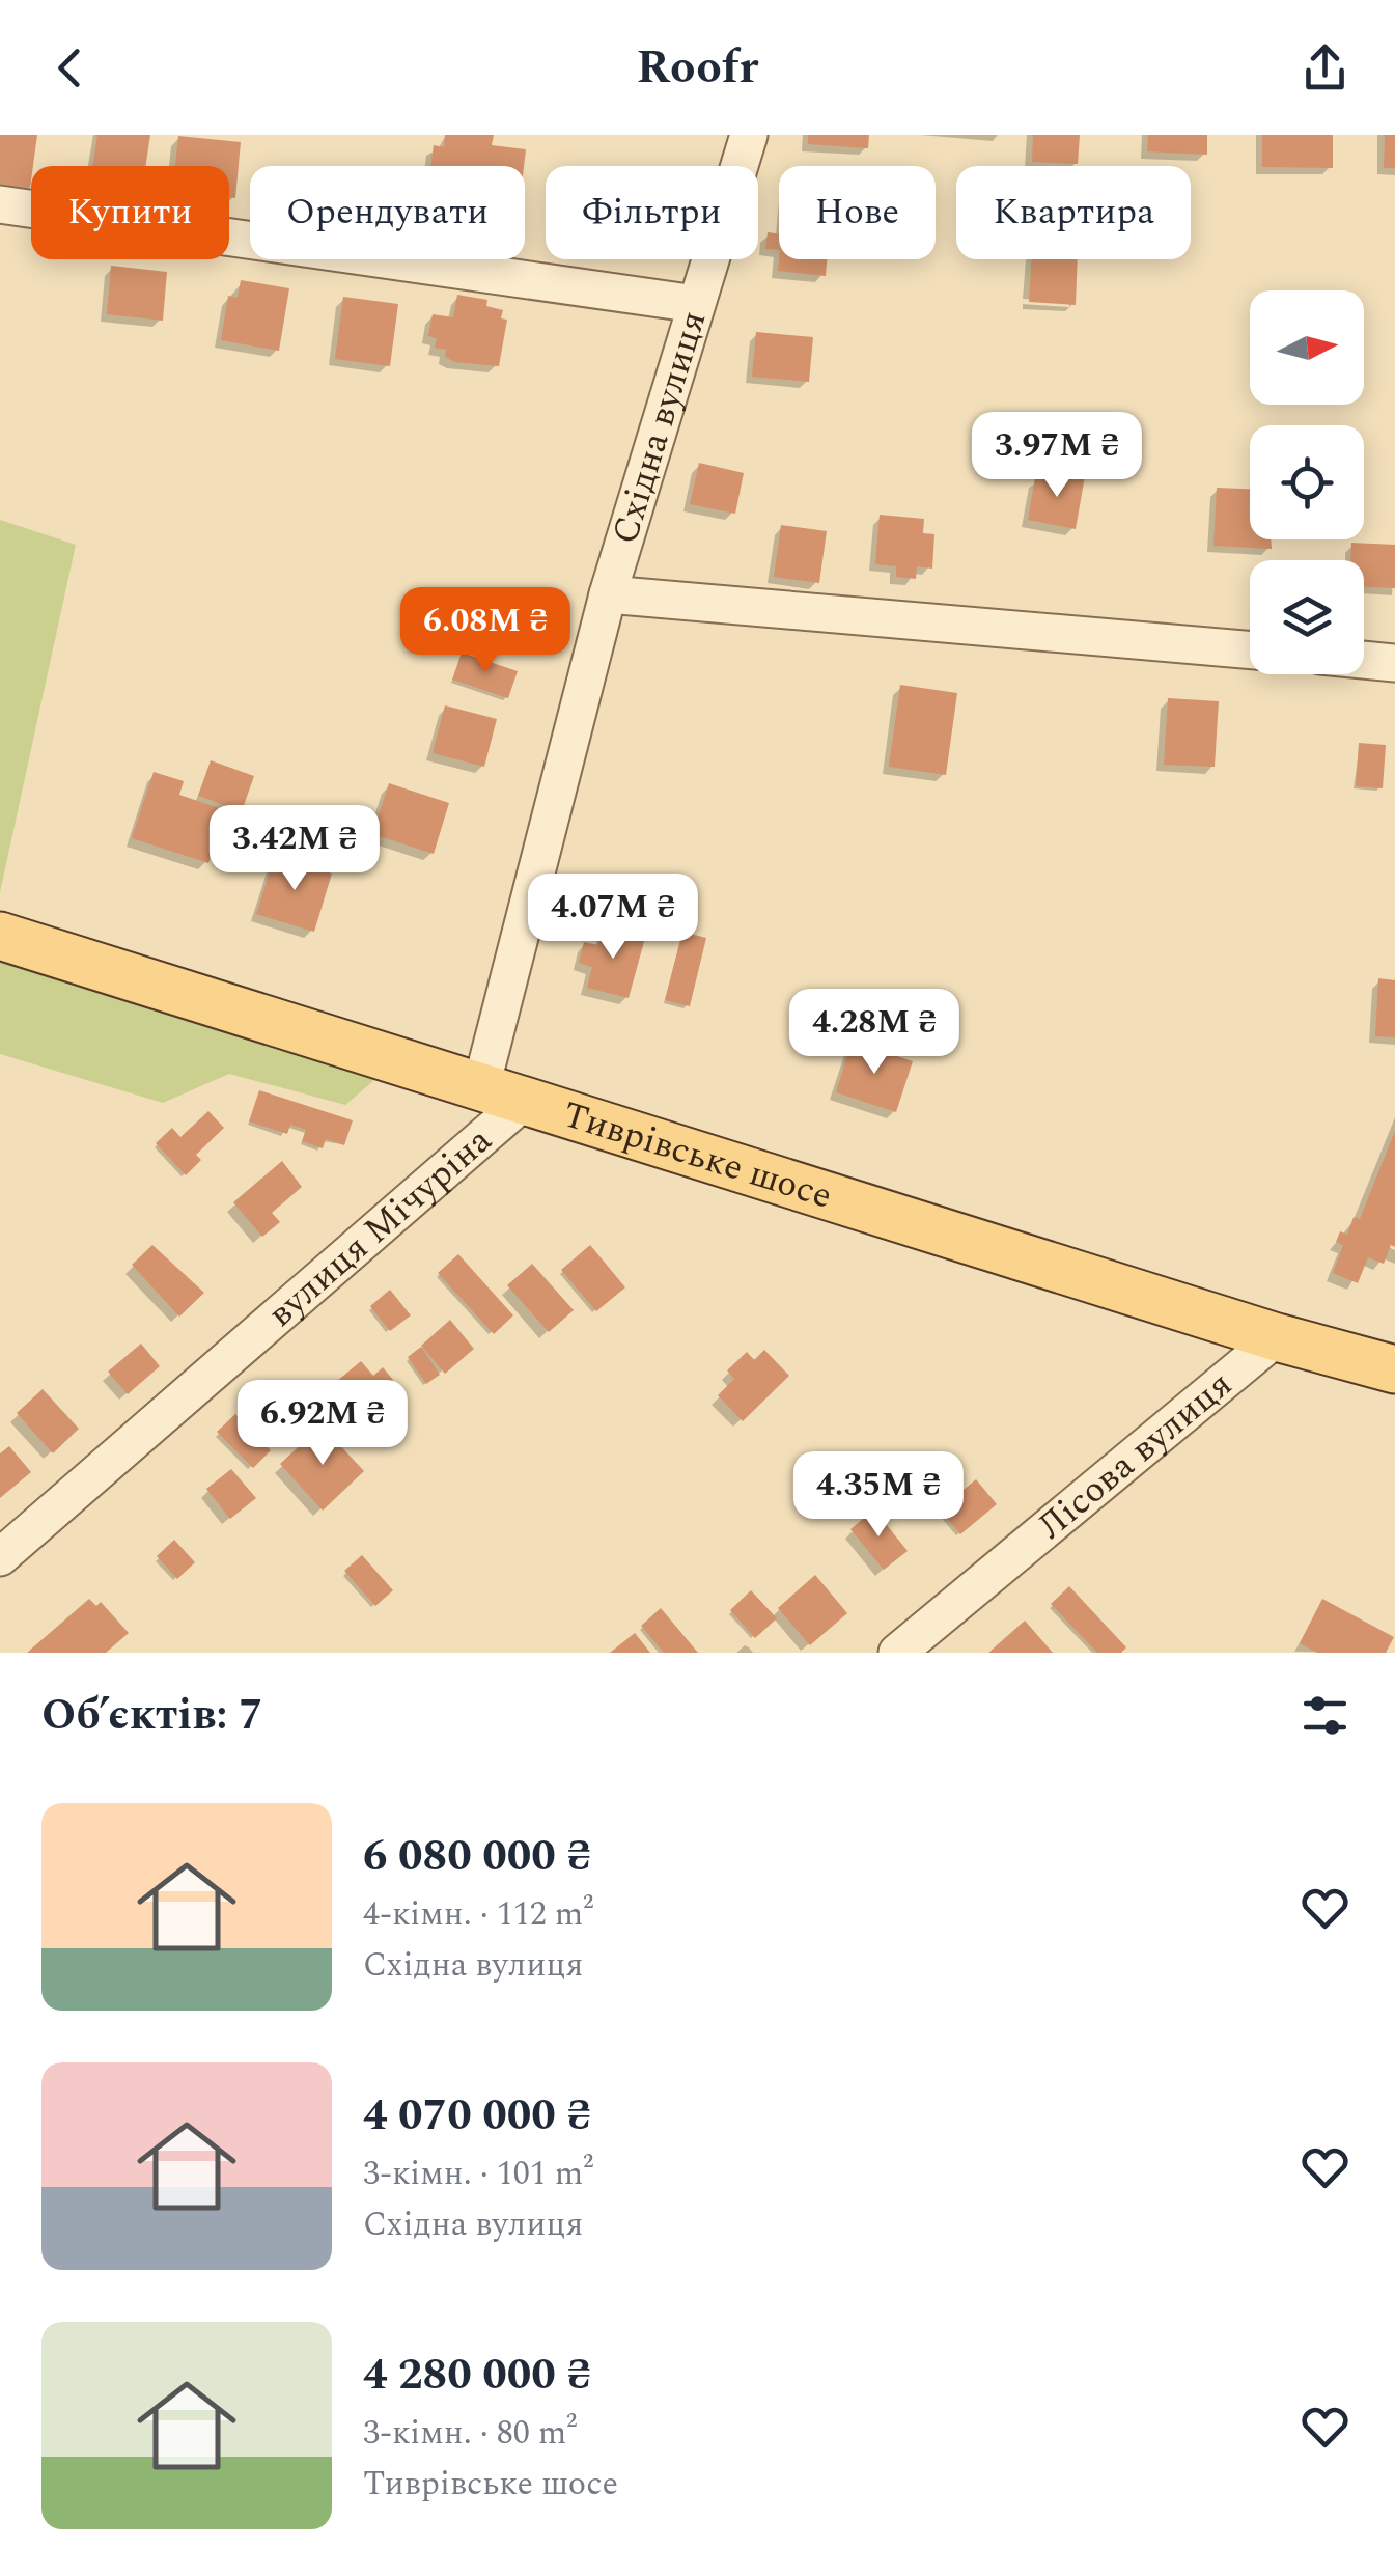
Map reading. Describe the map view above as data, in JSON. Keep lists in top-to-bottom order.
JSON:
{
  "streets": {
    "main road": ["Тиврівське шосе"],
    "street": ["Східна вулиця", "вулиця Мічуріна", "Лісова вулиця"]
  },
  "crossings": [
    ["Східна вулиця", "Тиврівське шосе"],
    ["Тиврівське шосе", "вулиця Мічуріна"],
    ["Тиврівське шосе", "Лісова вулиця"]
  ],
  "north": "right",
  "page": {
    "header": "Roofr",
    "chip": [
      "Купити",
      "Орендувати",
      "Фільтри",
      "Нове",
      "Квартира"
    ],
    "price": [
      "3.97M ₴",
      "6.08M ₴",
      "3.42M ₴",
      "4.07M ₴",
      "4.28M ₴",
      "6.92M ₴",
      "4.35M ₴"
    ],
    "heading": "Об’єктів: 7",
    "list": [
      {
        "name": "6 080 000 ₴",
        "note": "4-кімн. · 112 m² · Східна вулиця"
      },
      {
        "name": "4 070 000 ₴",
        "note": "3-кімн. · 101 m² · Східна вулиця"
      },
      {
        "name": "4 280 000 ₴",
        "note": "3-кімн. · 80 m² · Тиврівське шосе"
      }
    ]
  }
}
